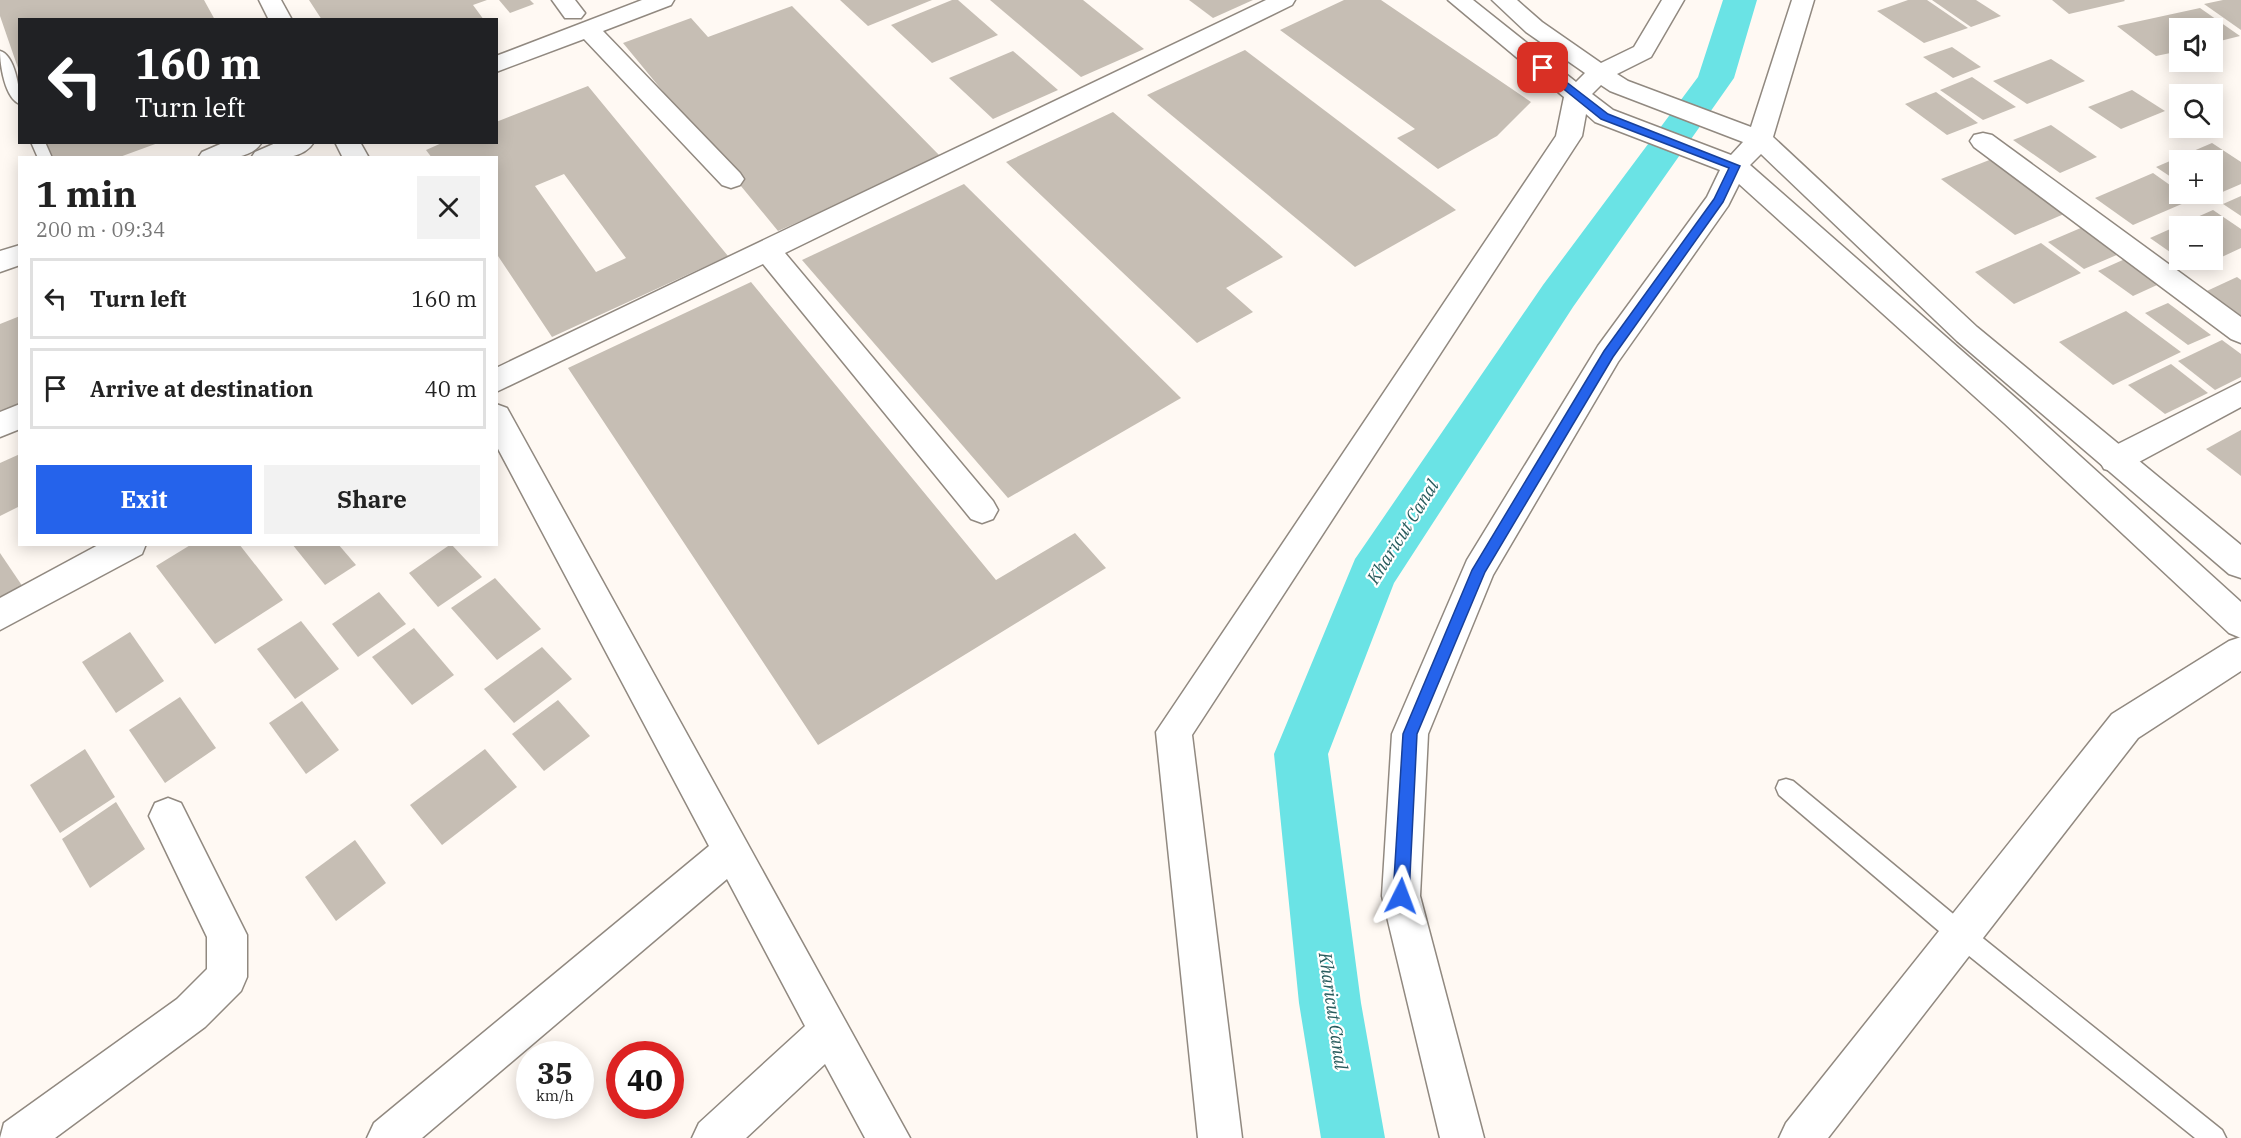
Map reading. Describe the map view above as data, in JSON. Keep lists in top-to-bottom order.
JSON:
{
  "water": ["Kharicut Canal"],
  "page": {
    "map_buttons": ["+", "−"],
    "turn": ["160 m", "Turn left"],
    "heading": ["1 min", "200 m · 09:34"],
    "list": [
      {
        "name": "Turn left",
        "value": "160 m"
      },
      {
        "name": "Arrive at destination",
        "value": "40 m"
      }
    ],
    "buttons": ["Exit", "Share"],
    "speed": "35 km/h",
    "limit": "40"
  }
}
